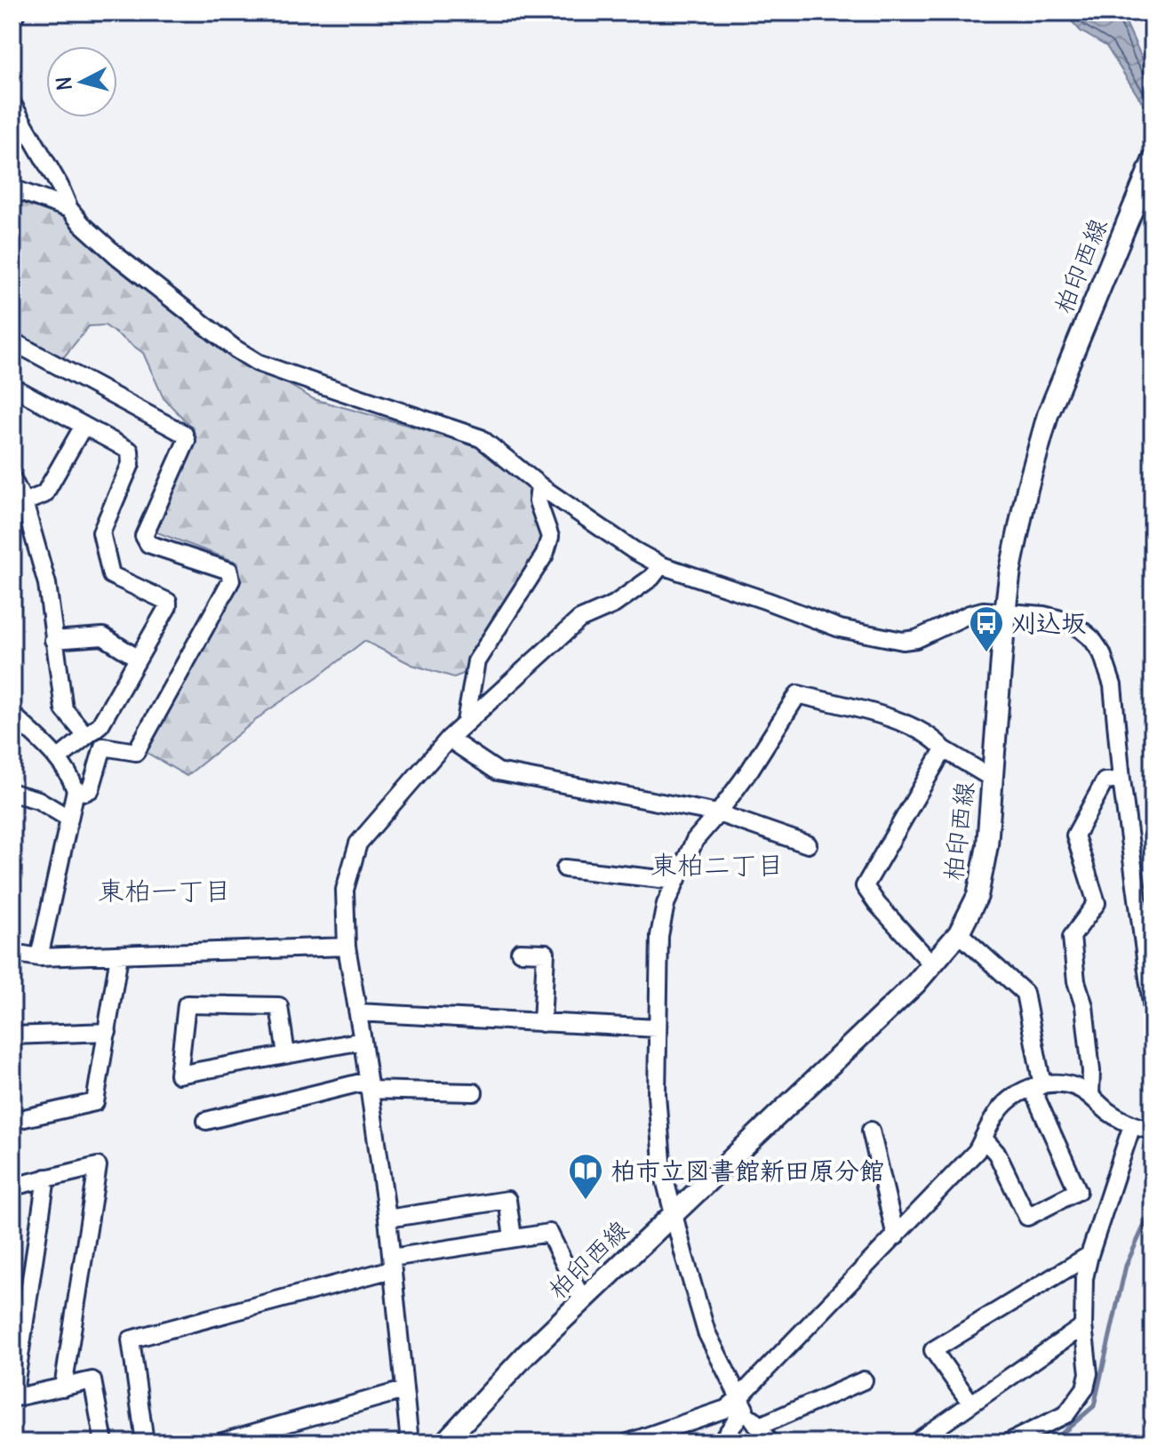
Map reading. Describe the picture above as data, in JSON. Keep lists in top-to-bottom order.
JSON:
{
  "streets": {
    "main road": ["柏印西線"]
  },
  "districts": ["東柏二丁目", "東柏一丁目"],
  "places": {
    "bus stop": ["刈込坂"],
    "library": ["柏市立図書館新田原分館"]
  },
  "north": "left"
}
